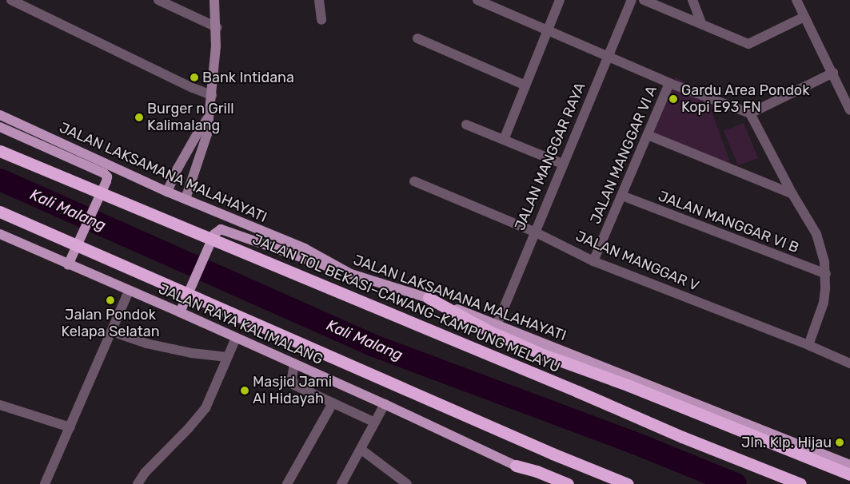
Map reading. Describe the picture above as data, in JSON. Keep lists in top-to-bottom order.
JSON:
{
  "streets": {
    "highway": ["JALAN TOL BEKASI–CAWANG–KAMPUNG MELAYU"],
    "main road": ["JALAN LAKSAMANA MALAHAYATI", "JALAN RAYA KALIMALANG"],
    "street": [
      "JALAN MANGGAR VI A",
      "JALAN MANGGAR RAYA",
      "JALAN MANGGAR VI B",
      "JALAN MANGGAR V"
    ]
  },
  "crossings": [
    ["JALAN MANGGAR VI A", "JALAN MANGGAR VI B"],
    ["JALAN MANGGAR VI A", "JALAN MANGGAR V"],
    ["JALAN MANGGAR RAYA", "JALAN LAKSAMANA MALAHAYATI"],
    ["JALAN MANGGAR RAYA", "JALAN MANGGAR V"]
  ],
  "water": ["Kali Malang"],
  "places": [
    "Bank Intidana",
    "Gardu Area Pondok Kopi E93 FN",
    "Burger n Grill Kalimalang",
    "Jalan Pondok Kelapa Selatan",
    "Masjid Jami Al Hidayah",
    "Jln. Klp. Hijau"
  ]
}
